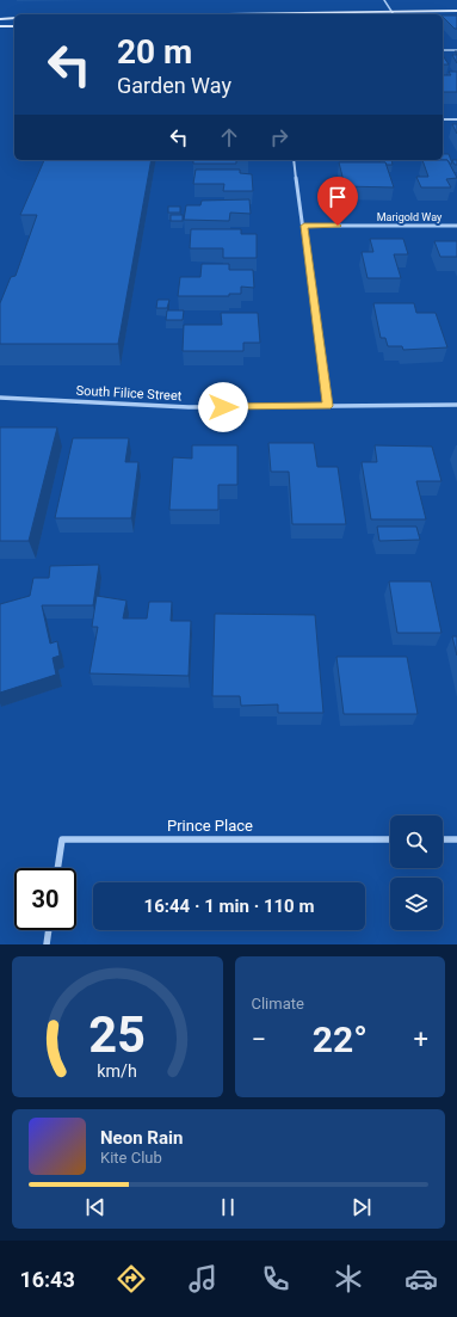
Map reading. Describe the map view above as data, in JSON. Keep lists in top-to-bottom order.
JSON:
{
  "streets": {
    "street": ["Marigold Way", "South Filice Street", "Prince Place"]
  },
  "page": {
    "turn": ["20 m", "Garden Way"],
    "limit": "30",
    "trip": "16:44 · 1 min · 110 m",
    "tile": "Climate",
    "heat": ["−", "22°", "+"],
    "song": ["Neon Rain", "Kite Club"],
    "tabs": "16:43",
    "gauge": ["25", "km/h"]
  }
}
